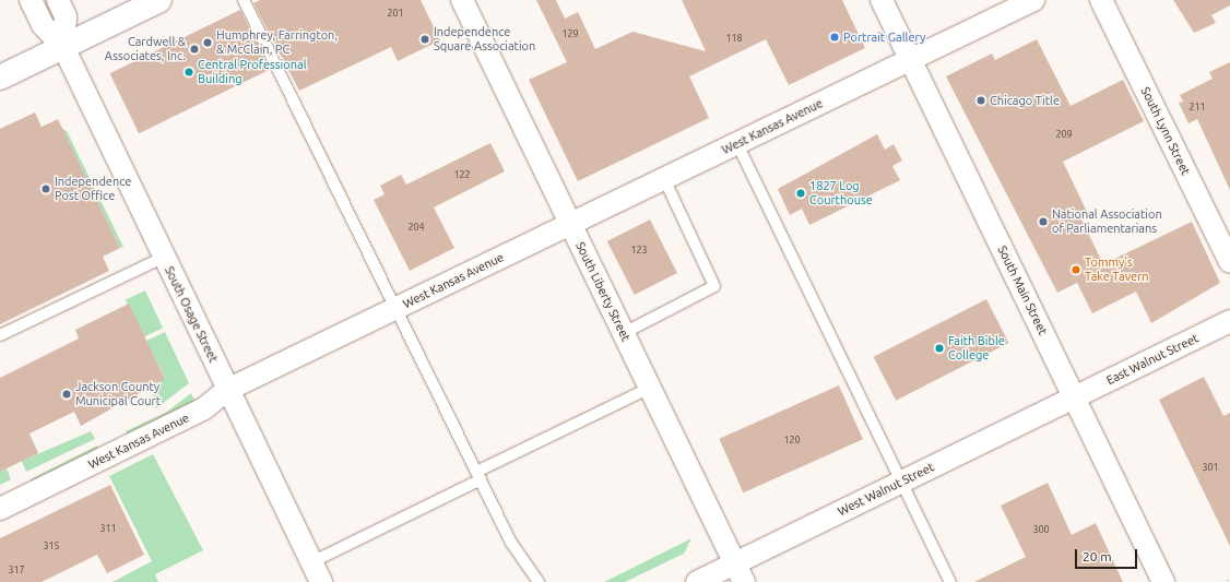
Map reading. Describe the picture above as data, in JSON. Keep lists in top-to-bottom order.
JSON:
{
  "streets": {
    "street": [
      "West Kansas Avenue",
      "South Lynn Street",
      "South Main Street",
      "South Liberty Street",
      "South Osage Street",
      "East Walnut Street",
      "West Walnut Street"
    ]
  },
  "crossings": [
    ["West Kansas Avenue", "South Main Street"],
    ["West Kansas Avenue", "South Liberty Street"],
    ["West Kansas Avenue", "South Osage Street"],
    ["South Main Street", "East Walnut Street"],
    ["South Main Street", "West Walnut Street"],
    ["South Liberty Street", "West Walnut Street"],
    ["East Walnut Street", "West Walnut Street"]
  ],
  "places": [
    "Portrait Gallery",
    "Independence Square Association",
    "Humphrey, Farrington, & McClain, PC",
    "Cardwell & Associates, Inc.",
    "Central Professional Building",
    "Chicago Title",
    "Independence Post Office",
    "1827 Log Courthouse",
    "National Association of Parliamentarians",
    "Tommy's Take Tavern",
    "Faith Bible College",
    "Jackson County Municipal Court"
  ],
  "house_numbers": [
    "201",
    "129",
    "118",
    "211",
    "209",
    "122",
    "204",
    "123",
    "120",
    "301",
    "311",
    "300",
    "315",
    "317"
  ],
  "scale_bar": "20 m"
}
